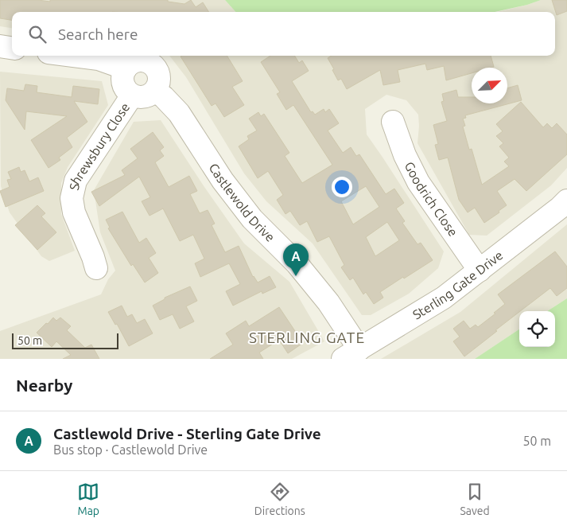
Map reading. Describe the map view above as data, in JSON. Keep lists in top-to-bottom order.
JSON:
{
  "streets": {
    "street": [
      "Shrewsbury Close",
      "Goodrich Close",
      "Castlewold Drive",
      "Sterling Gate Drive"
    ]
  },
  "crossings": [
    ["Shrewsbury Close", "Castlewold Drive"],
    ["Goodrich Close", "Sterling Gate Drive"],
    ["Castlewold Drive", "Sterling Gate Drive"]
  ],
  "districts": ["STERLING GATE"],
  "scale_bar": "50 m",
  "north": "top right",
  "page": {
    "search": "Search here",
    "pins": "A",
    "scale": "50 m",
    "heading": "Nearby",
    "list": [
      {
        "mark": "A",
        "name": "Castlewold Drive - Sterling Gate Drive",
        "note": "Bus stop · Castlewold Drive",
        "value": "50 m"
      }
    ],
    "nav": ["Map", "Directions", "Saved"]
  }
}
